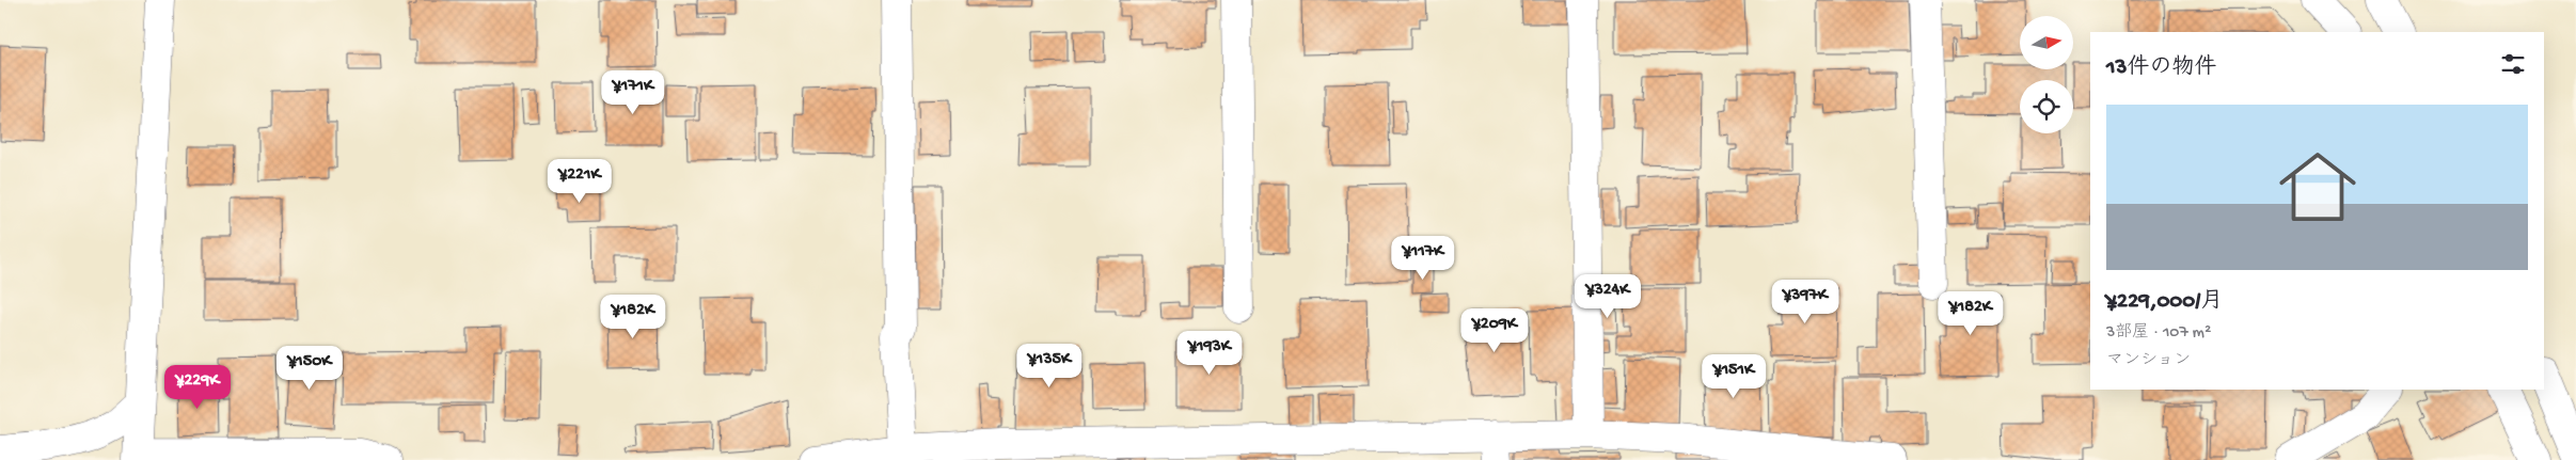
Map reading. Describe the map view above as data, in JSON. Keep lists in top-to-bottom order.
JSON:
{
  "north": "right",
  "page": {
    "heading": "13件の物件",
    "price": [
      "¥171K",
      "¥221K",
      "¥117K",
      "¥324K",
      "¥397K",
      "¥182K",
      "¥182K",
      "¥209K",
      "¥193K",
      "¥135K",
      "¥150K",
      "¥151K",
      "¥229K"
    ],
    "list": [
      {
        "name": "¥229,000/月",
        "note": "3部屋 · 107 m² · マンション"
      }
    ]
  }
}
